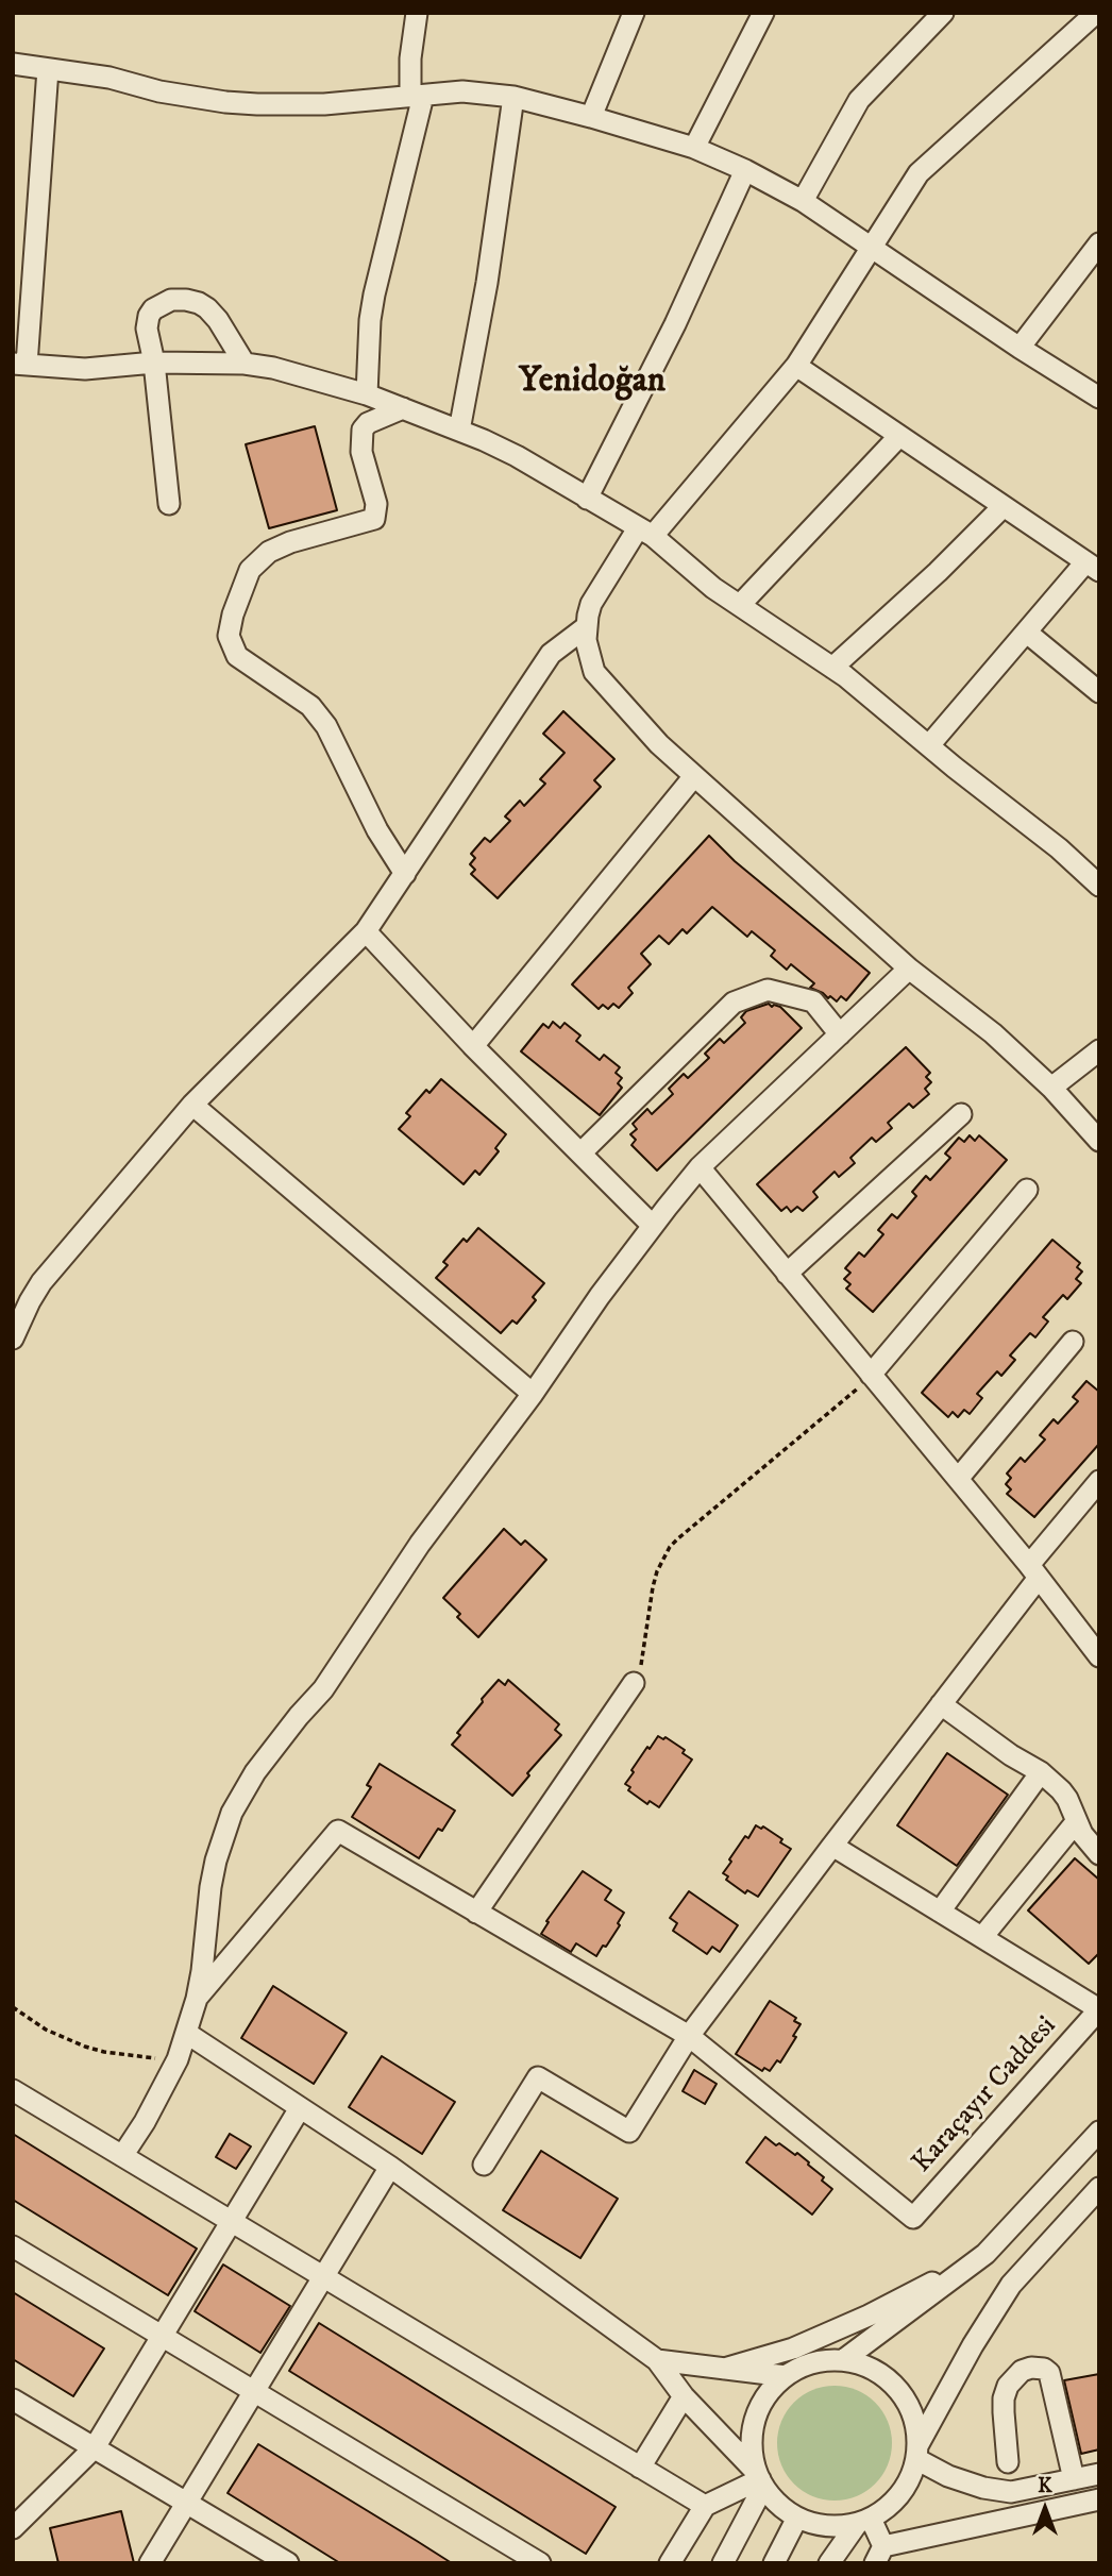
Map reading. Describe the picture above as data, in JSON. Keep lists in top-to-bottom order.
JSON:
{
  "streets": {
    "street": ["Karaçayır Caddesi"]
  },
  "districts": ["Yenidoğan"],
  "north": "top"
}
